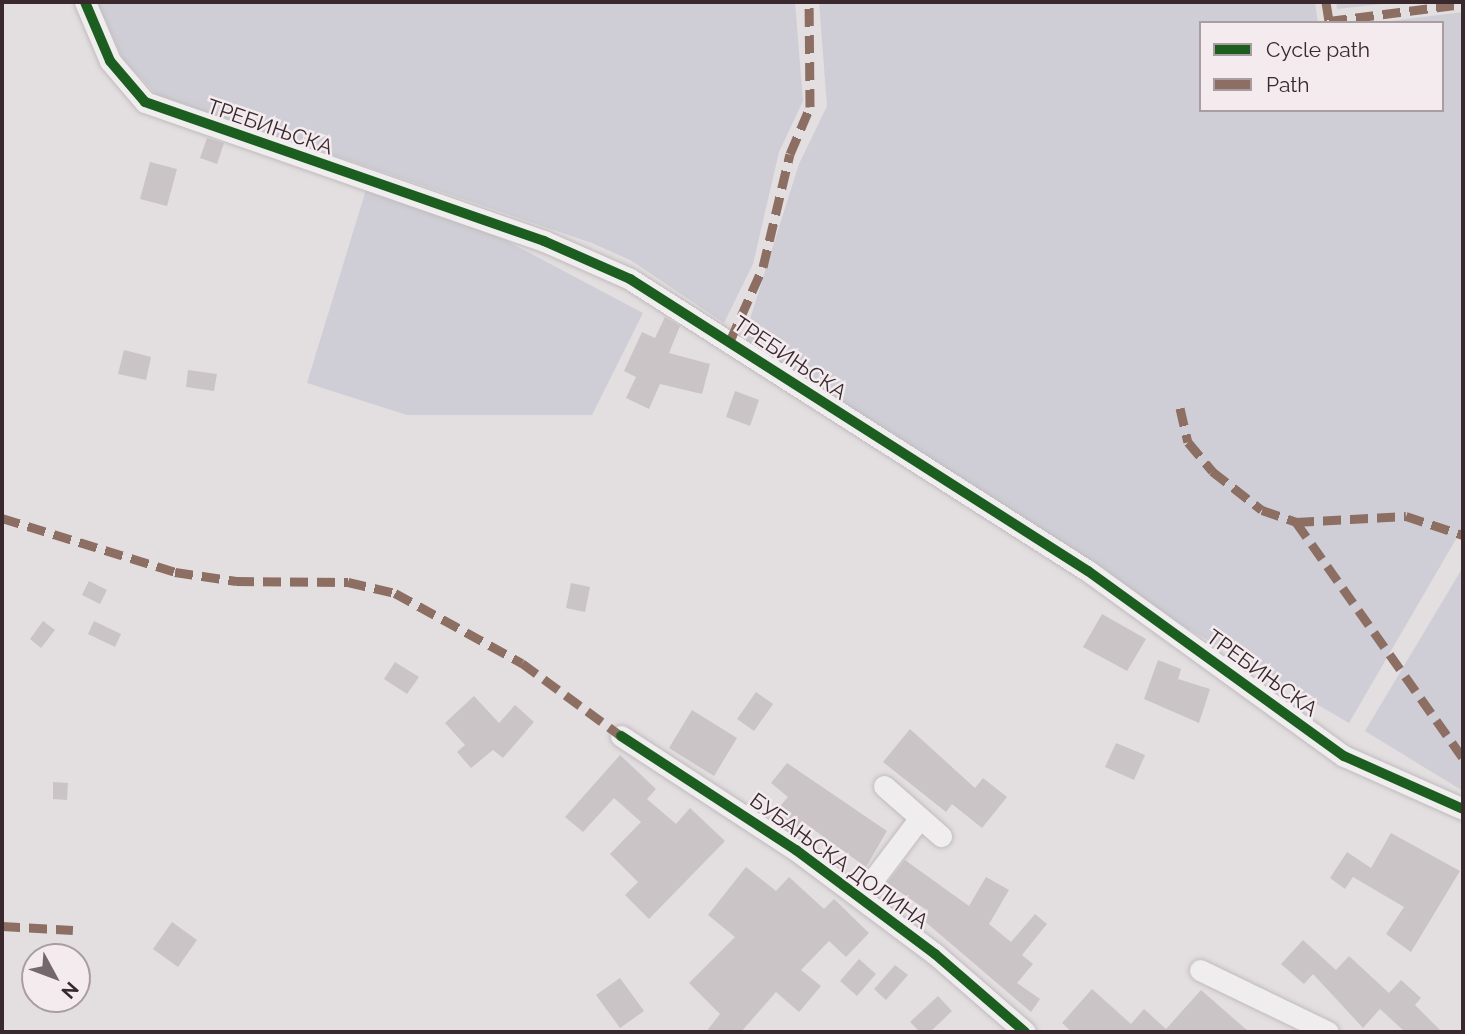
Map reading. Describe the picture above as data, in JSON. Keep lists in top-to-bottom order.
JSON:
{
  "streets": {
    "street": ["ТРЕБИЊСКА", "БУБАЊСКА ДОЛИНА"]
  },
  "legend": ["Cycle path", "Path"],
  "north": "bottom right"
}
